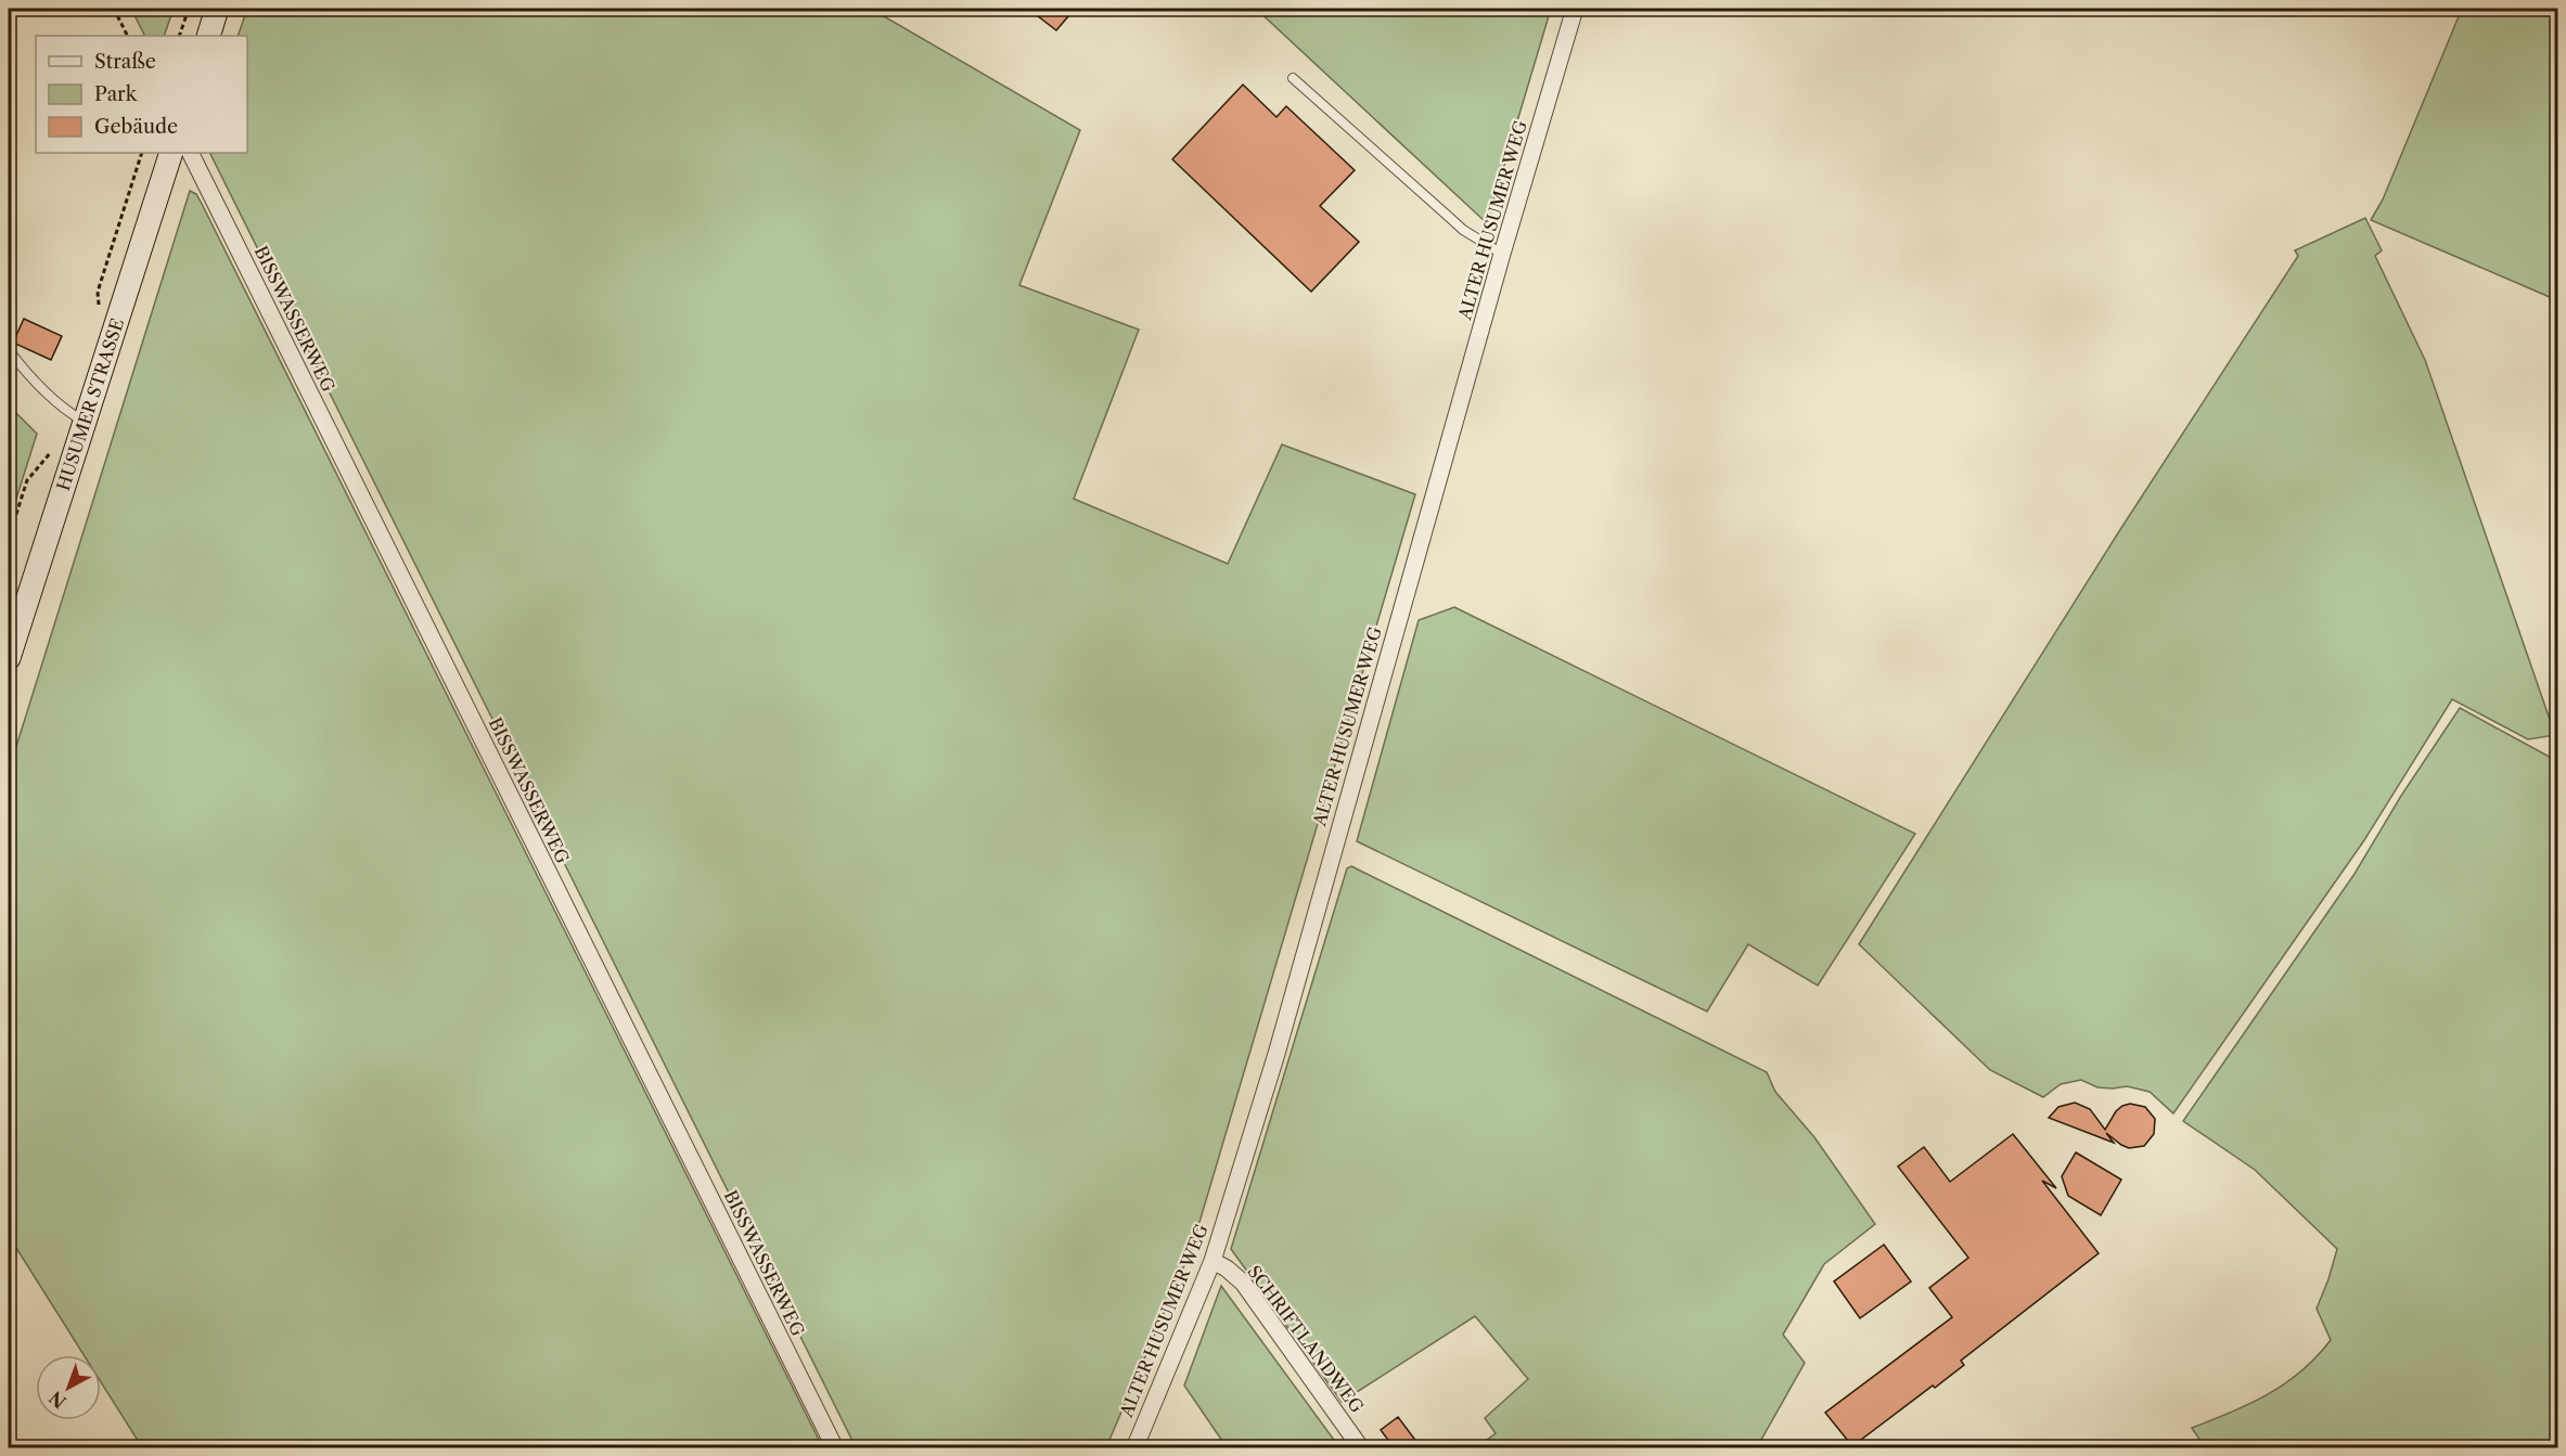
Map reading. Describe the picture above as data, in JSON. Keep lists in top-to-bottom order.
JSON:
{
  "streets": {
    "main road": ["HUSUMER STRASSE"],
    "street": ["ALTER HUSUMER WEG", "BISSWASSERWEG", "SCHRIFTLANDWEG"]
  },
  "crossings": [
    ["ALTER HUSUMER WEG", "SCHRIFTLANDWEG"]
  ],
  "legend": ["Straße", "Park", "Gebäude"],
  "north": "bottom left"
}
